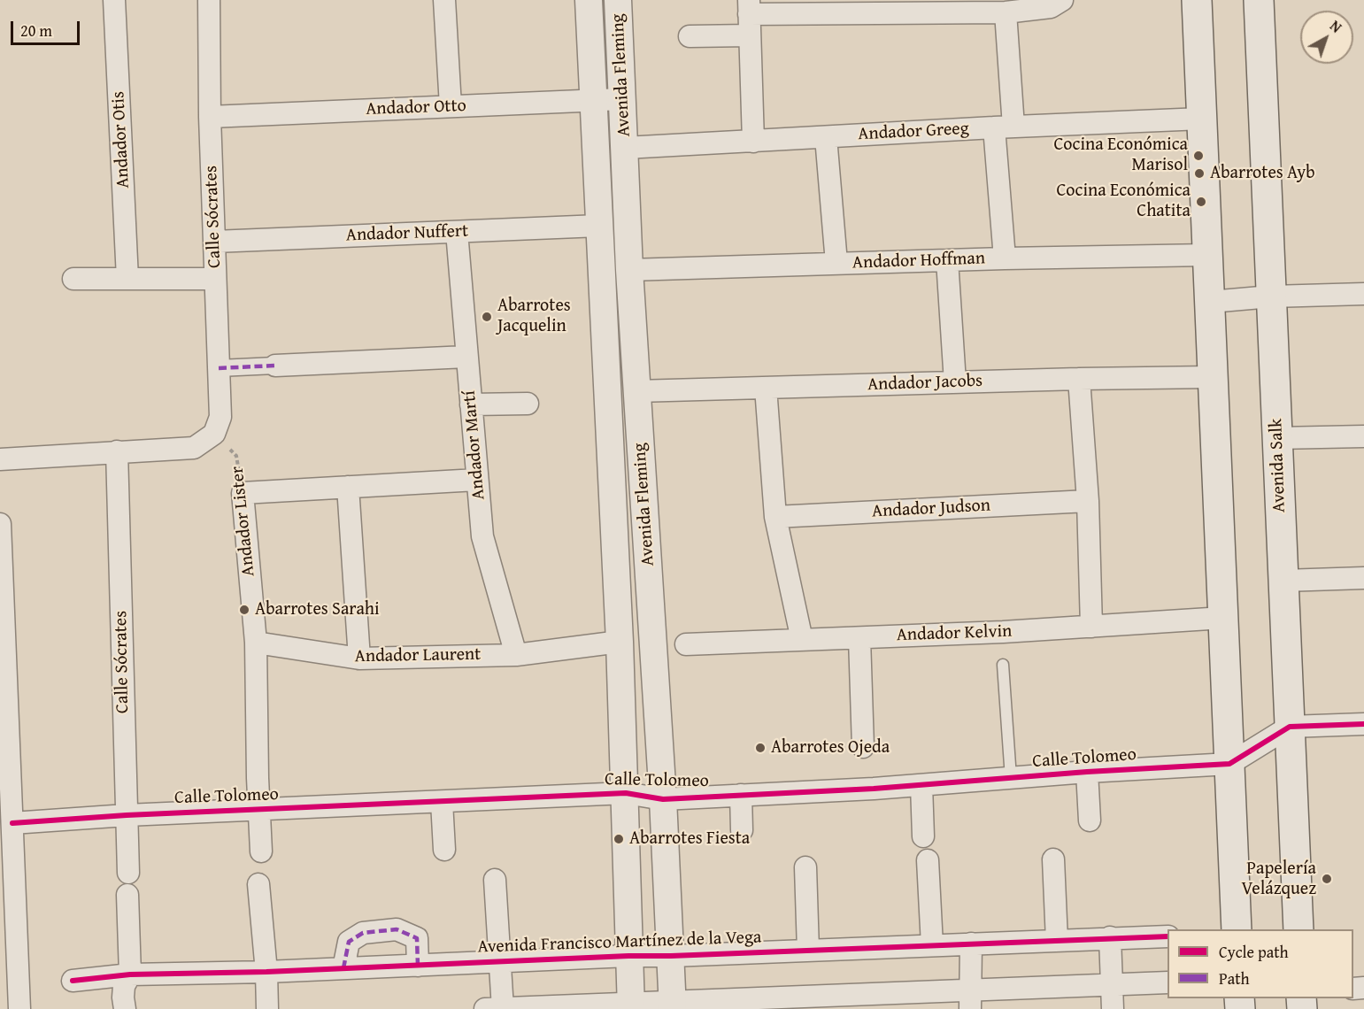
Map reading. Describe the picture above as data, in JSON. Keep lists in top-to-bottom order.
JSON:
{
  "streets": {
    "main road": ["Avenida Salk"],
    "street": [
      "Avenida Fleming",
      "Andador Otto",
      "Andador Greeg",
      "Andador Otis",
      "Calle Sócrates",
      "Andador Nuffert",
      "Andador Hoffman",
      "Andador Jacobs",
      "Andador Martí",
      "Andador Judson",
      "Andador Lister",
      "Andador Kelvin",
      "Andador Laurent",
      "Calle Tolomeo",
      "Avenida Francisco Martínez de la Vega"
    ]
  },
  "crossings": [
    ["Avenida Fleming", "Andador Otto"],
    ["Avenida Fleming", "Andador Greeg"],
    ["Avenida Fleming", "Andador Nuffert"],
    ["Avenida Fleming", "Andador Hoffman"],
    ["Avenida Fleming", "Andador Jacobs"],
    ["Avenida Fleming", "Andador Laurent"],
    ["Avenida Fleming", "Calle Tolomeo"],
    ["Avenida Fleming", "Avenida Francisco Martínez de la Vega"],
    ["Andador Otto", "Calle Sócrates"],
    ["Calle Sócrates", "Andador Nuffert"],
    ["Calle Sócrates", "Andador Lister"],
    ["Calle Sócrates", "Calle Tolomeo"],
    ["Andador Nuffert", "Andador Martí"],
    ["Andador Martí", "Andador Laurent"],
    ["Avenida Salk", "Calle Tolomeo"],
    ["Andador Lister", "Andador Laurent"],
    ["Andador Lister", "Calle Tolomeo"]
  ],
  "places": [
    "Cocina Económica Marisol",
    "Abarrotes Ayb",
    "Cocina Económica Chatita",
    "Abarrotes Jacquelin",
    "Abarrotes Sarahi",
    "Abarrotes Ojeda",
    "Abarrotes Fiesta",
    "Papelería Velázquez"
  ],
  "legend": ["Cycle path", "Path"],
  "scale_bar": "20 m",
  "north": "top right"
}
